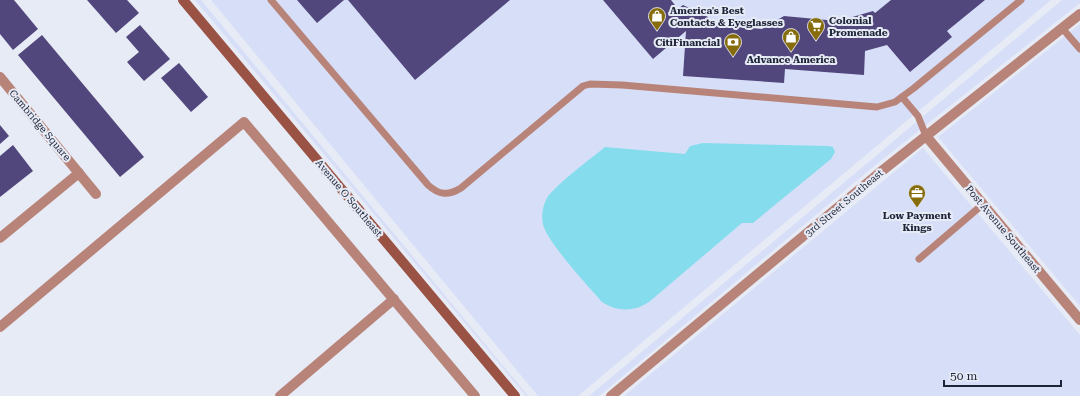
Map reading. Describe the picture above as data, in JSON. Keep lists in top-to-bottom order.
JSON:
{
  "streets": {
    "street": [
      "Cambridge Square",
      "Avenue O Southeast",
      "3rd Street Southeast",
      "Post Avenue Southeast"
    ]
  },
  "crossings": [
    ["3rd Street Southeast", "Post Avenue Southeast"]
  ],
  "places": {
    "shop": ["America's Best Contacts & Eyeglasses", "Advance America"],
    "supermarket": ["Colonial Promenade"],
    "bank": ["CitiFinancial"],
    "office": ["Low Payment Kings"]
  },
  "scale_bar": "50 m"
}
